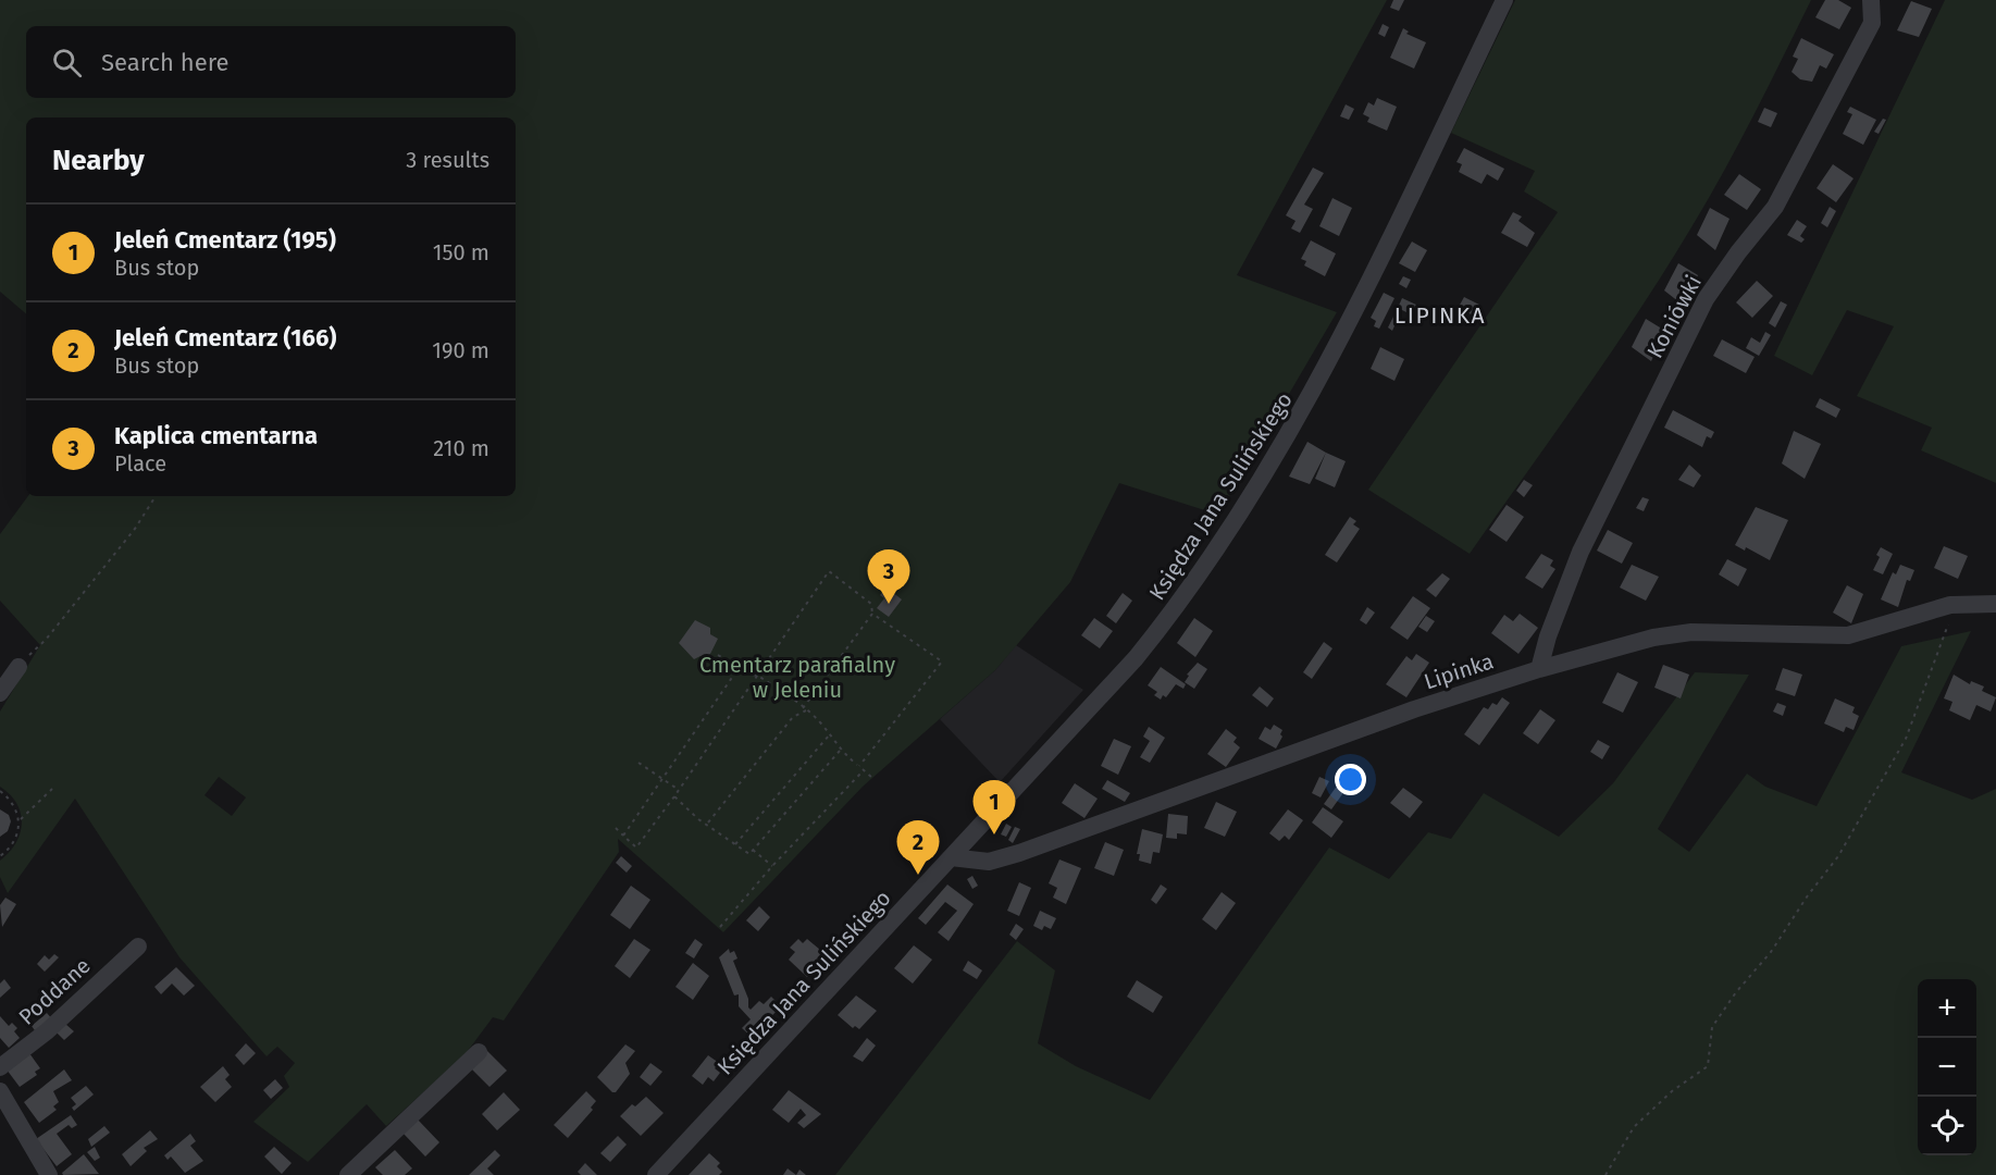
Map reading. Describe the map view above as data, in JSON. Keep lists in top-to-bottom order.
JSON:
{
  "streets": {
    "street": [
      "Koniówki",
      "Księdza Jana Sulińskiego",
      "Lipinka",
      "Poddane"
    ]
  },
  "crossings": [
    ["Koniówki", "Lipinka"],
    ["Księdza Jana Sulińskiego", "Lipinka"]
  ],
  "districts": ["LIPINKA"],
  "parks": ["Cmentarz parafialny w Jeleniu"],
  "page": {
    "search": "Search here",
    "heading": ["Nearby", "3 results"],
    "list": [
      {
        "mark": "1",
        "name": "Jeleń Cmentarz (195)",
        "note": "Bus stop",
        "value": "150 m"
      },
      {
        "mark": "2",
        "name": "Jeleń Cmentarz (166)",
        "note": "Bus stop",
        "value": "190 m"
      },
      {
        "mark": "3",
        "name": "Kaplica cmentarna",
        "note": "Place",
        "value": "210 m"
      }
    ],
    "pins": ["3", "1", "2"],
    "map_buttons": ["+", "−"]
  }
}
